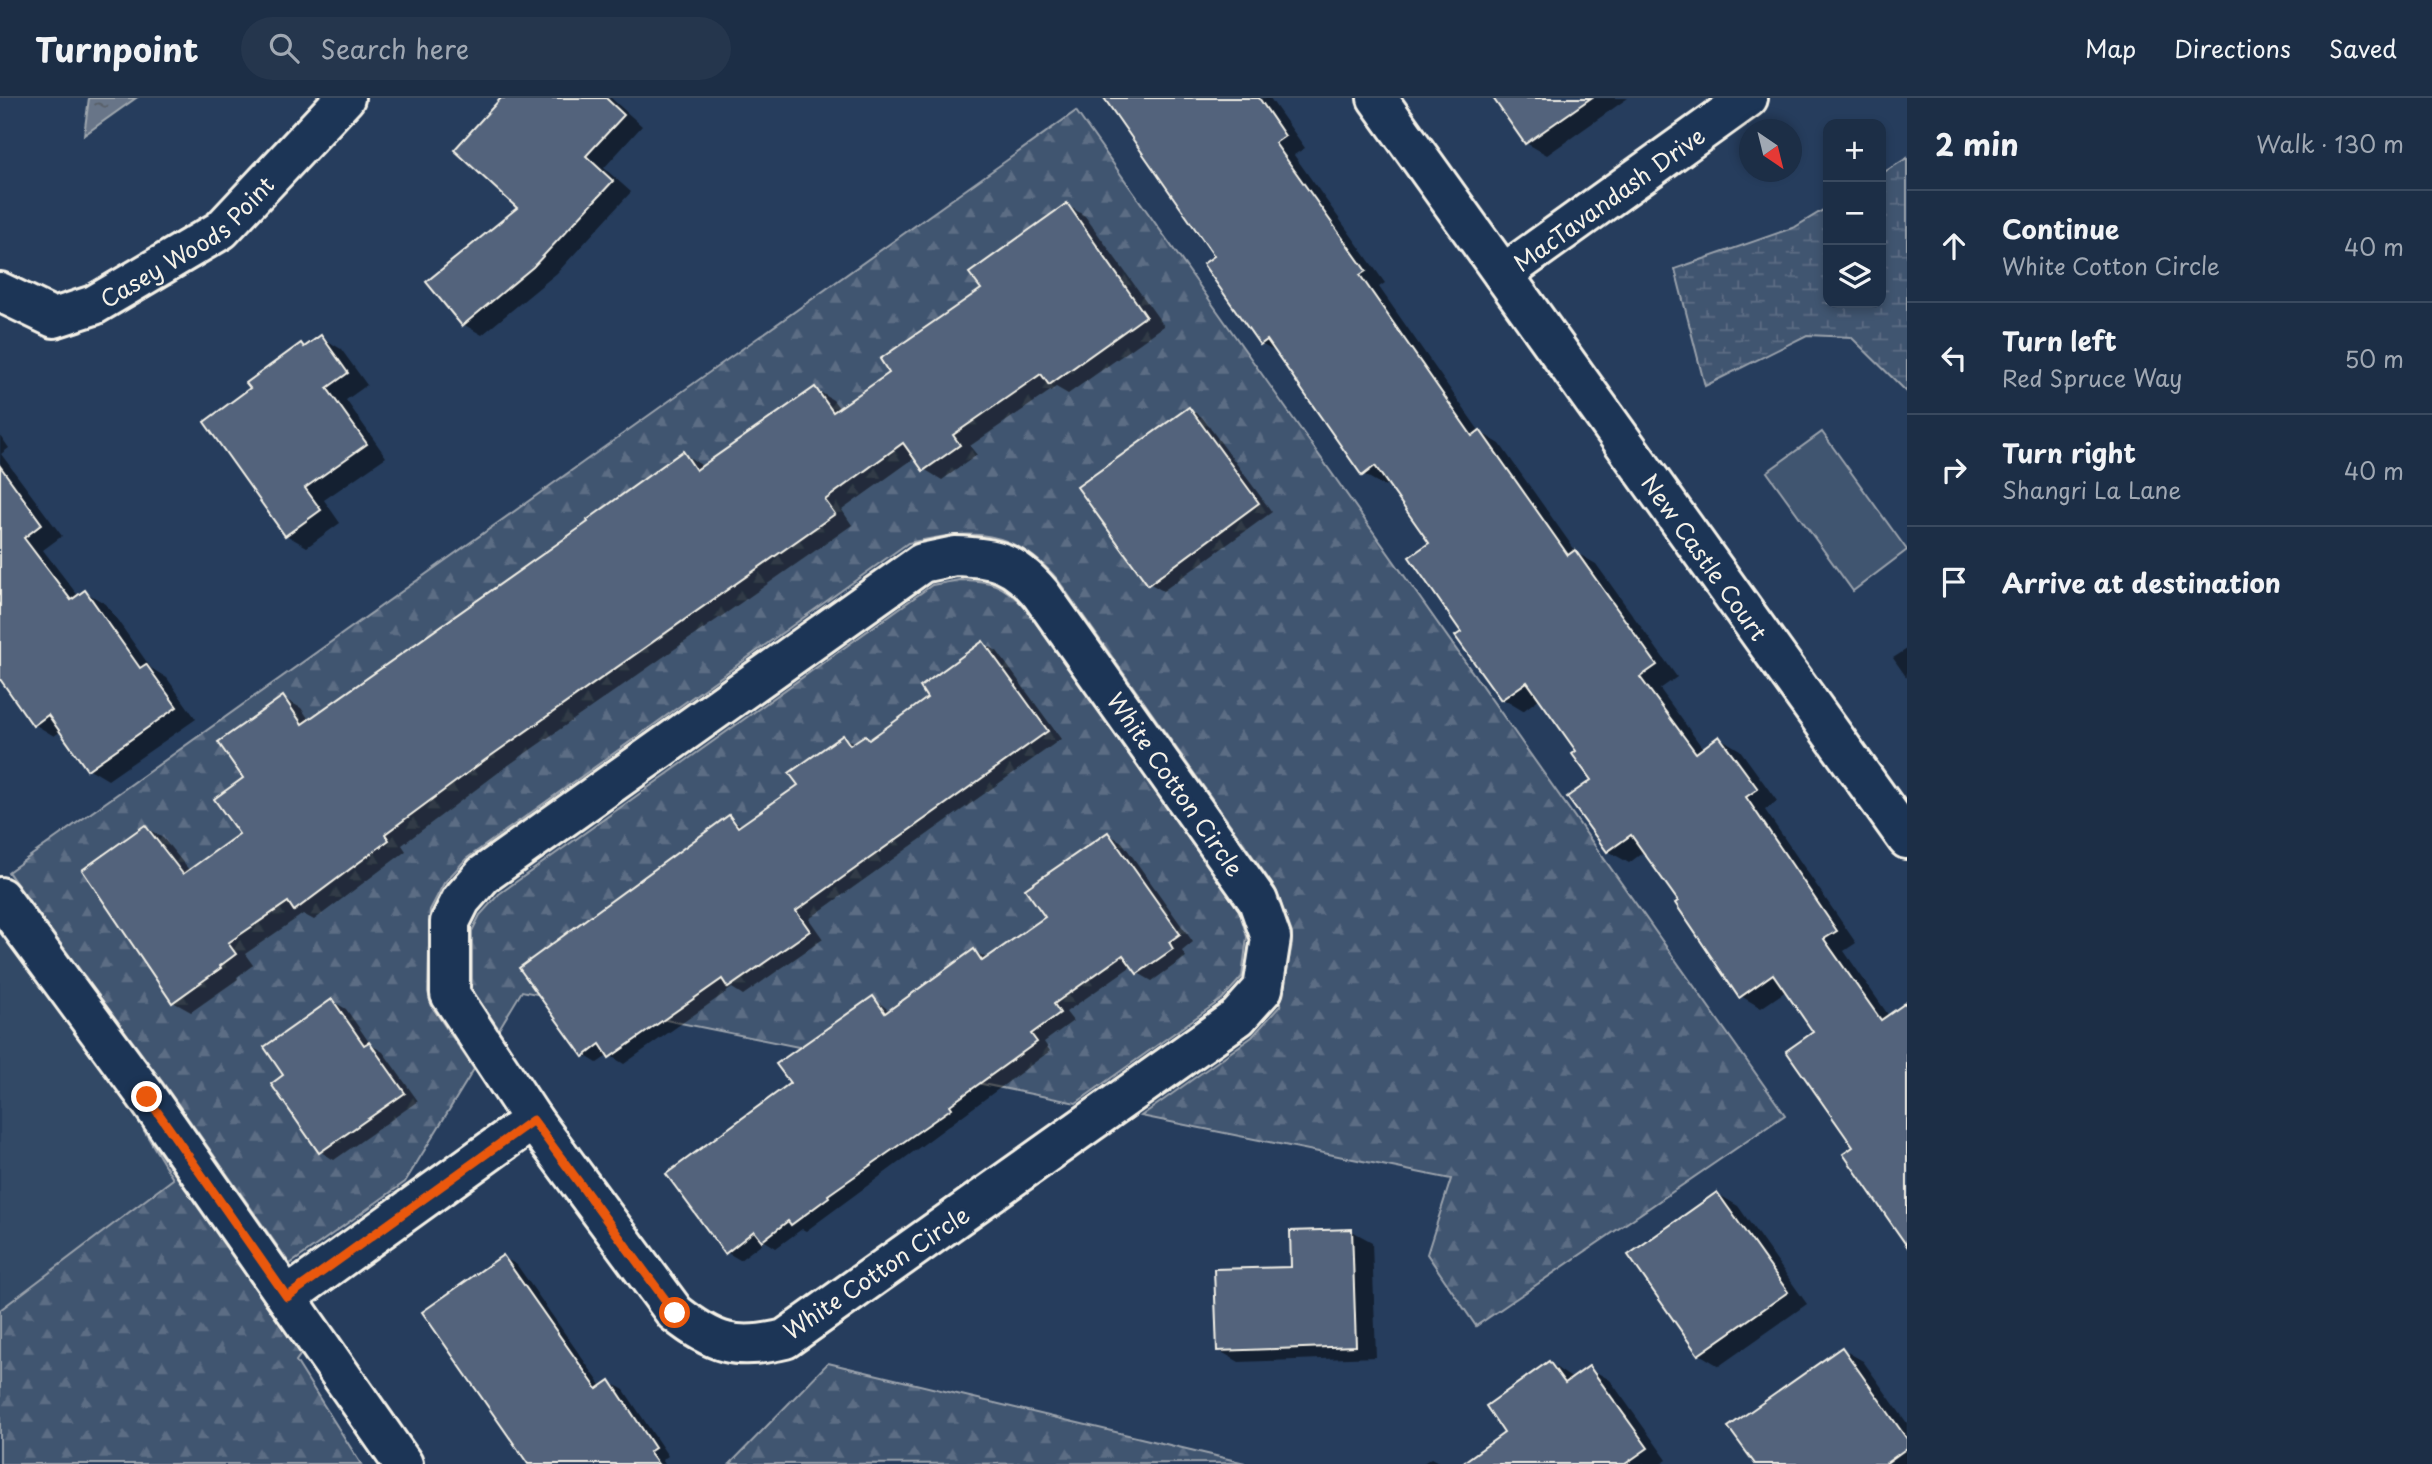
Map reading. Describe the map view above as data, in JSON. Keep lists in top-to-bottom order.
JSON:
{
  "streets": {
    "street": [
      "MacTavandash Drive",
      "Casey Woods Point",
      "New Castle Court",
      "White Cotton Circle"
    ]
  },
  "crossings": [
    ["MacTavandash Drive", "New Castle Court"]
  ],
  "north": "bottom right",
  "page": {
    "header": "Turnpoint",
    "search": "Search here",
    "nav": ["Map", "Directions", "Saved"],
    "heading": ["2 min", "Walk · 130 m"],
    "map_buttons": ["+", "−"],
    "list": [
      ["Continue", "White Cotton Circle", "40 m"],
      ["Turn left", "Red Spruce Way", "50 m"],
      ["Turn right", "Shangri La Lane", "40 m"],
      "Arrive at destination"
    ]
  }
}
